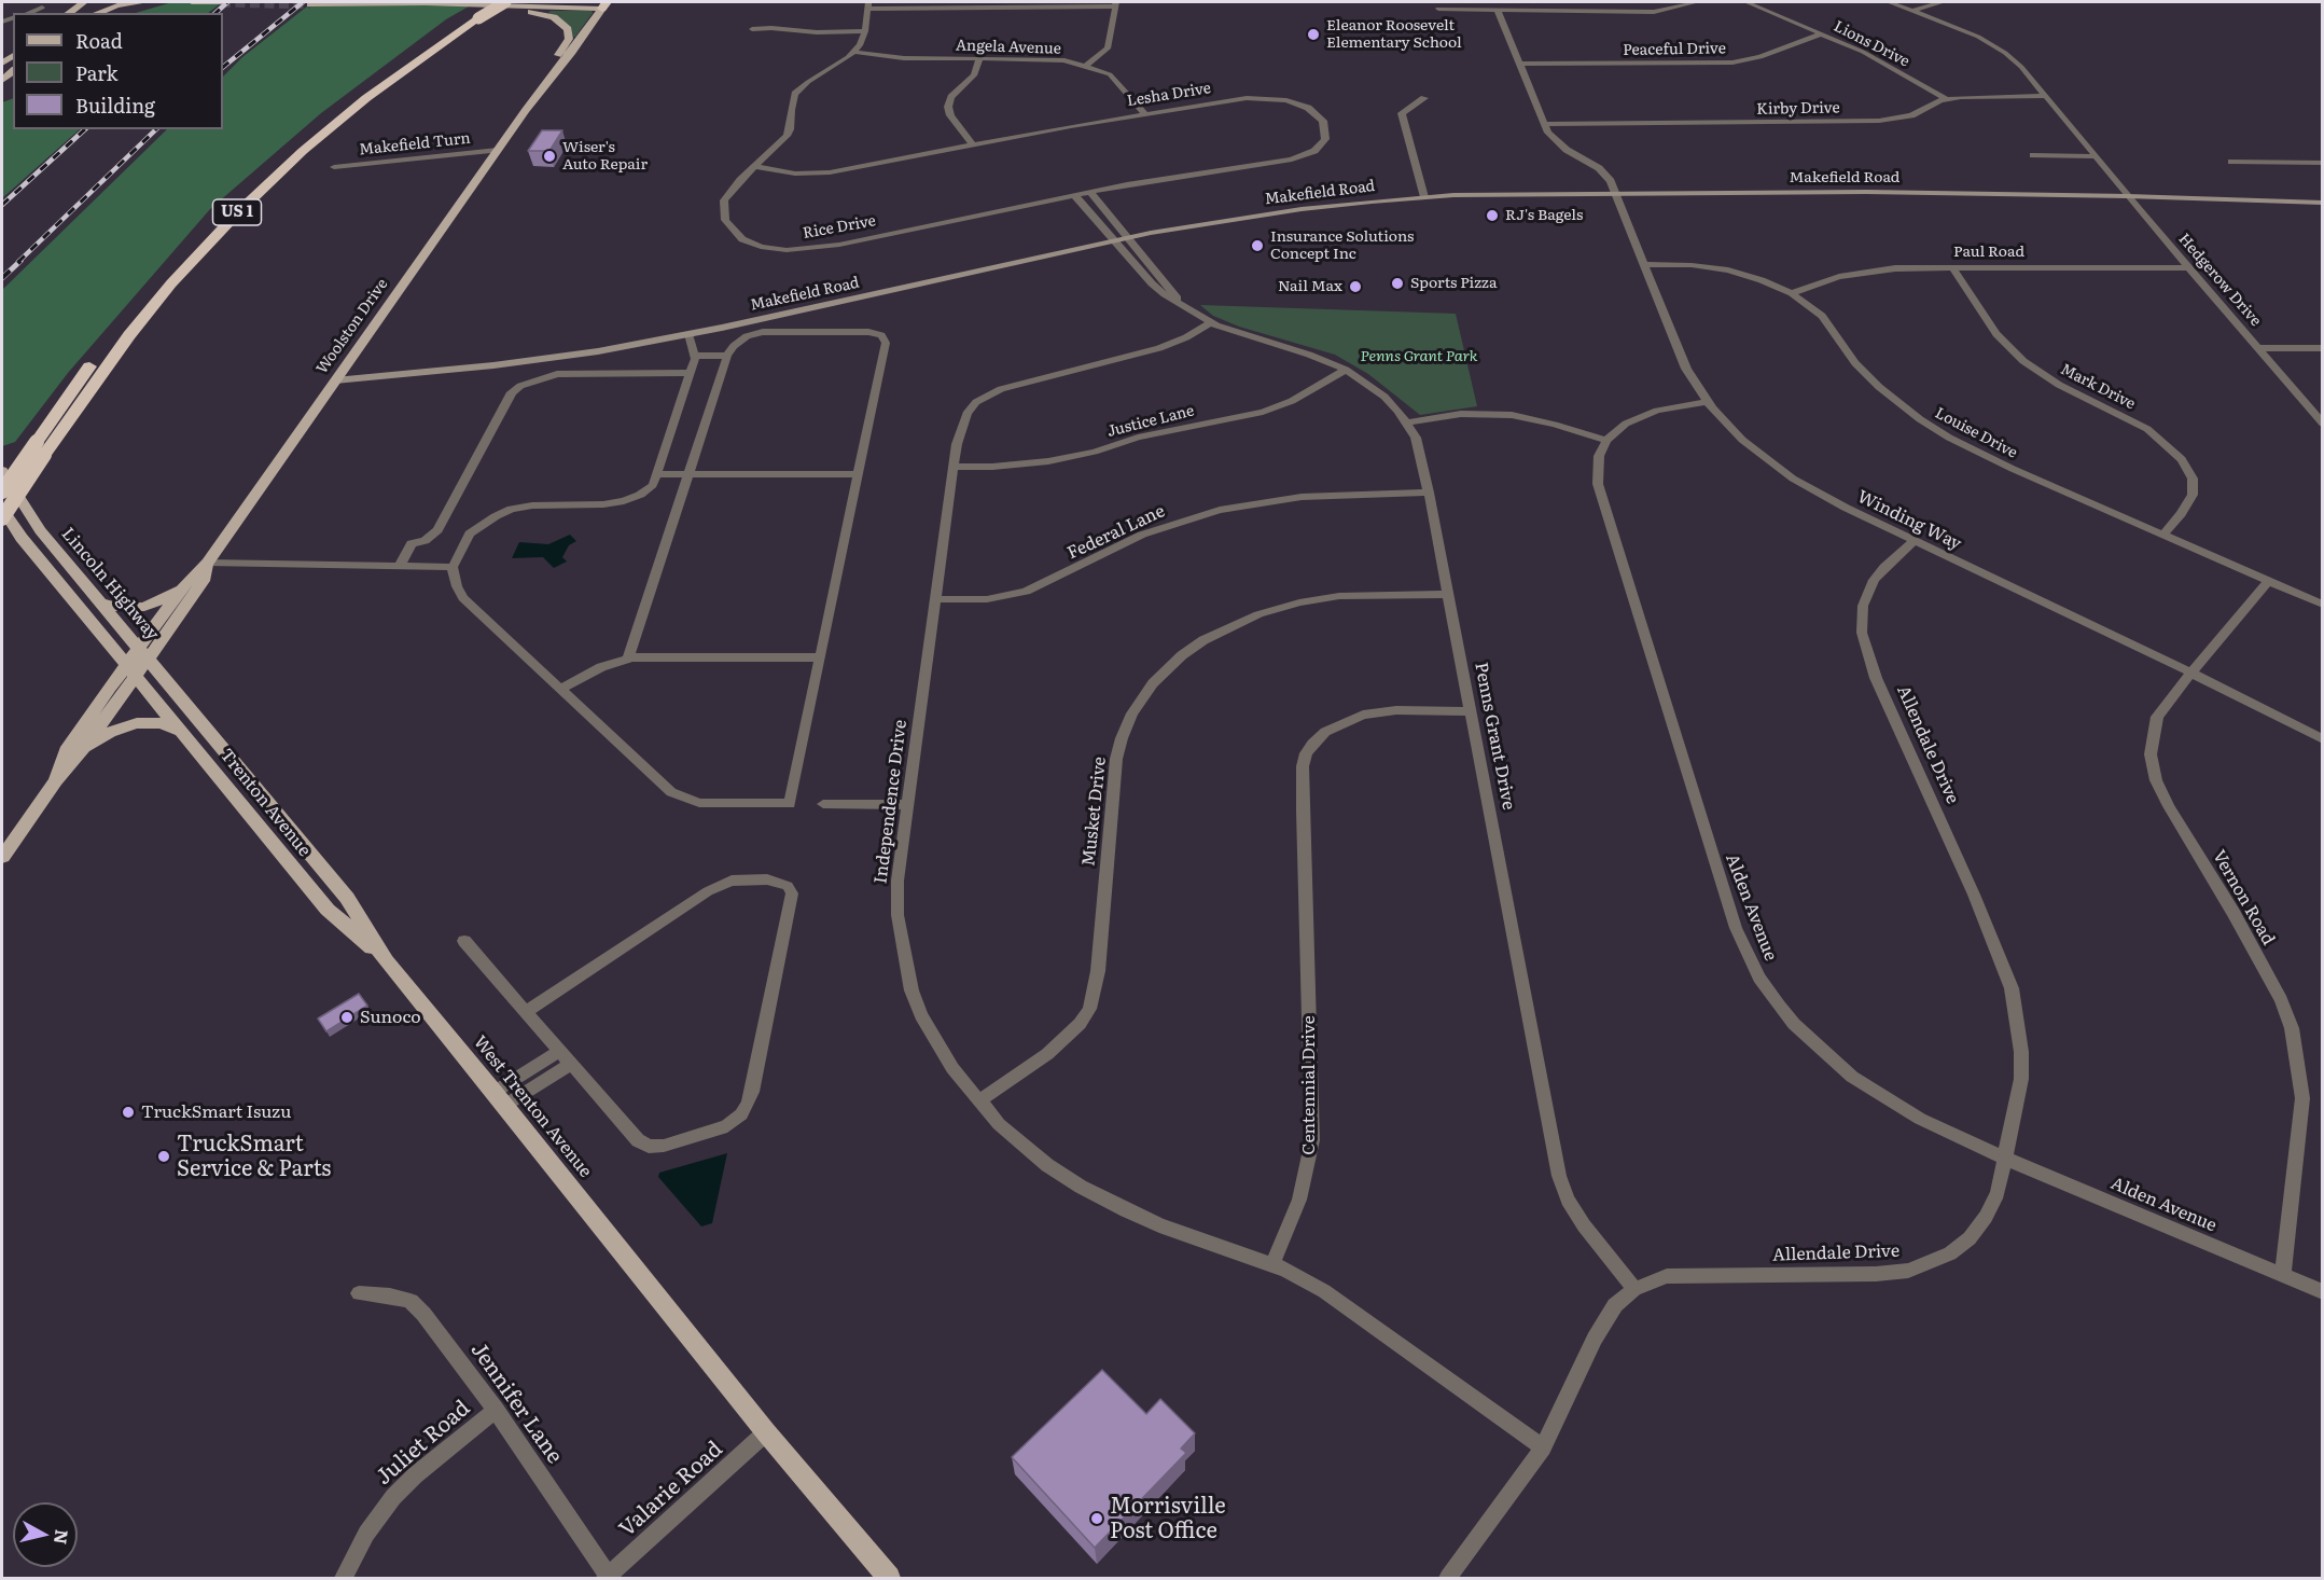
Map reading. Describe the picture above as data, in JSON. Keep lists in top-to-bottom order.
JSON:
{
  "streets": {
    "highway": ["US 1"],
    "main road": [
      "Woolston Drive",
      "Lincoln Highway",
      "Trenton Avenue",
      "West Trenton Avenue"
    ],
    "street": [
      "Lions Drive",
      "Angela Avenue",
      "Peaceful Drive",
      "Lesha Drive",
      "Kirby Drive",
      "Makefield Turn",
      "Makefield Road",
      "Rice Drive",
      "Paul Road",
      "Hedgerow Drive",
      "Mark Drive",
      "Justice Lane",
      "Louise Drive",
      "Winding Way",
      "Federal Lane",
      "Penns Grant Drive",
      "Allendale Drive",
      "Independence Drive",
      "Musket Drive",
      "Vernon Road",
      "Alden Avenue",
      "Centennial Drive",
      "Jennifer Lane",
      "Juliet Road",
      "Valarie Road"
    ]
  },
  "crossings": [
    ["Lions Drive", "Peaceful Drive"],
    ["Lions Drive", "Kirby Drive"],
    ["Angela Avenue", "Lesha Drive"],
    ["Angela Avenue", "Rice Drive"],
    ["Peaceful Drive", "Winding Way"],
    ["Lesha Drive", "Rice Drive"],
    ["Lesha Drive", "Penns Grant Drive"],
    ["Kirby Drive", "Hedgerow Drive"],
    ["Kirby Drive", "Winding Way"],
    ["Makefield Turn", "Woolston Drive"],
    ["Makefield Road", "Hedgerow Drive"],
    ["Makefield Road", "Woolston Drive"],
    ["Makefield Road", "Winding Way"],
    ["Makefield Road", "Penns Grant Drive"],
    ["US 1", "Woolston Drive"],
    ["Rice Drive", "Penns Grant Drive"],
    ["Paul Road", "Hedgerow Drive"],
    ["Paul Road", "Mark Drive"],
    ["Paul Road", "Louise Drive"],
    ["Woolston Drive", "Lincoln Highway"],
    ["Woolston Drive", "West Trenton Avenue"],
    ["Mark Drive", "Louise Drive"],
    ["Justice Lane", "Penns Grant Drive"],
    ["Justice Lane", "Independence Drive"],
    ["Louise Drive", "Winding Way"],
    ["Louise Drive", "Vernon Road"],
    ["Winding Way", "Allendale Drive"],
    ["Winding Way", "Vernon Road"],
    ["Federal Lane", "Penns Grant Drive"],
    ["Federal Lane", "Independence Drive"],
    ["Lincoln Highway", "Trenton Avenue"],
    ["Lincoln Highway", "West Trenton Avenue"],
    ["Penns Grant Drive", "Allendale Drive"],
    ["Penns Grant Drive", "Independence Drive"],
    ["Penns Grant Drive", "Musket Drive"],
    ["Penns Grant Drive", "Centennial Drive"],
    ["Allendale Drive", "Alden Avenue"],
    ["Independence Drive", "Musket Drive"],
    ["Independence Drive", "Centennial Drive"],
    ["Trenton Avenue", "West Trenton Avenue"],
    ["Vernon Road", "Alden Avenue"],
    ["West Trenton Avenue", "Valarie Road"],
    ["Jennifer Lane", "Juliet Road"],
    ["Jennifer Lane", "Valarie Road"]
  ],
  "parks": ["Penns Grant Park"],
  "places": [
    "Eleanor Roosevelt Elementary School",
    "Wiser's Auto Repair",
    "RJ's Bagels",
    "Insurance Solutions Concept Inc",
    "Sports Pizza",
    "Nail Max",
    "Sunoco",
    "TruckSmart Isuzu",
    "TruckSmart Service & Parts",
    "Morrisville Post Office"
  ],
  "legend": ["Road", "Park", "Building"],
  "north": "right"
}
